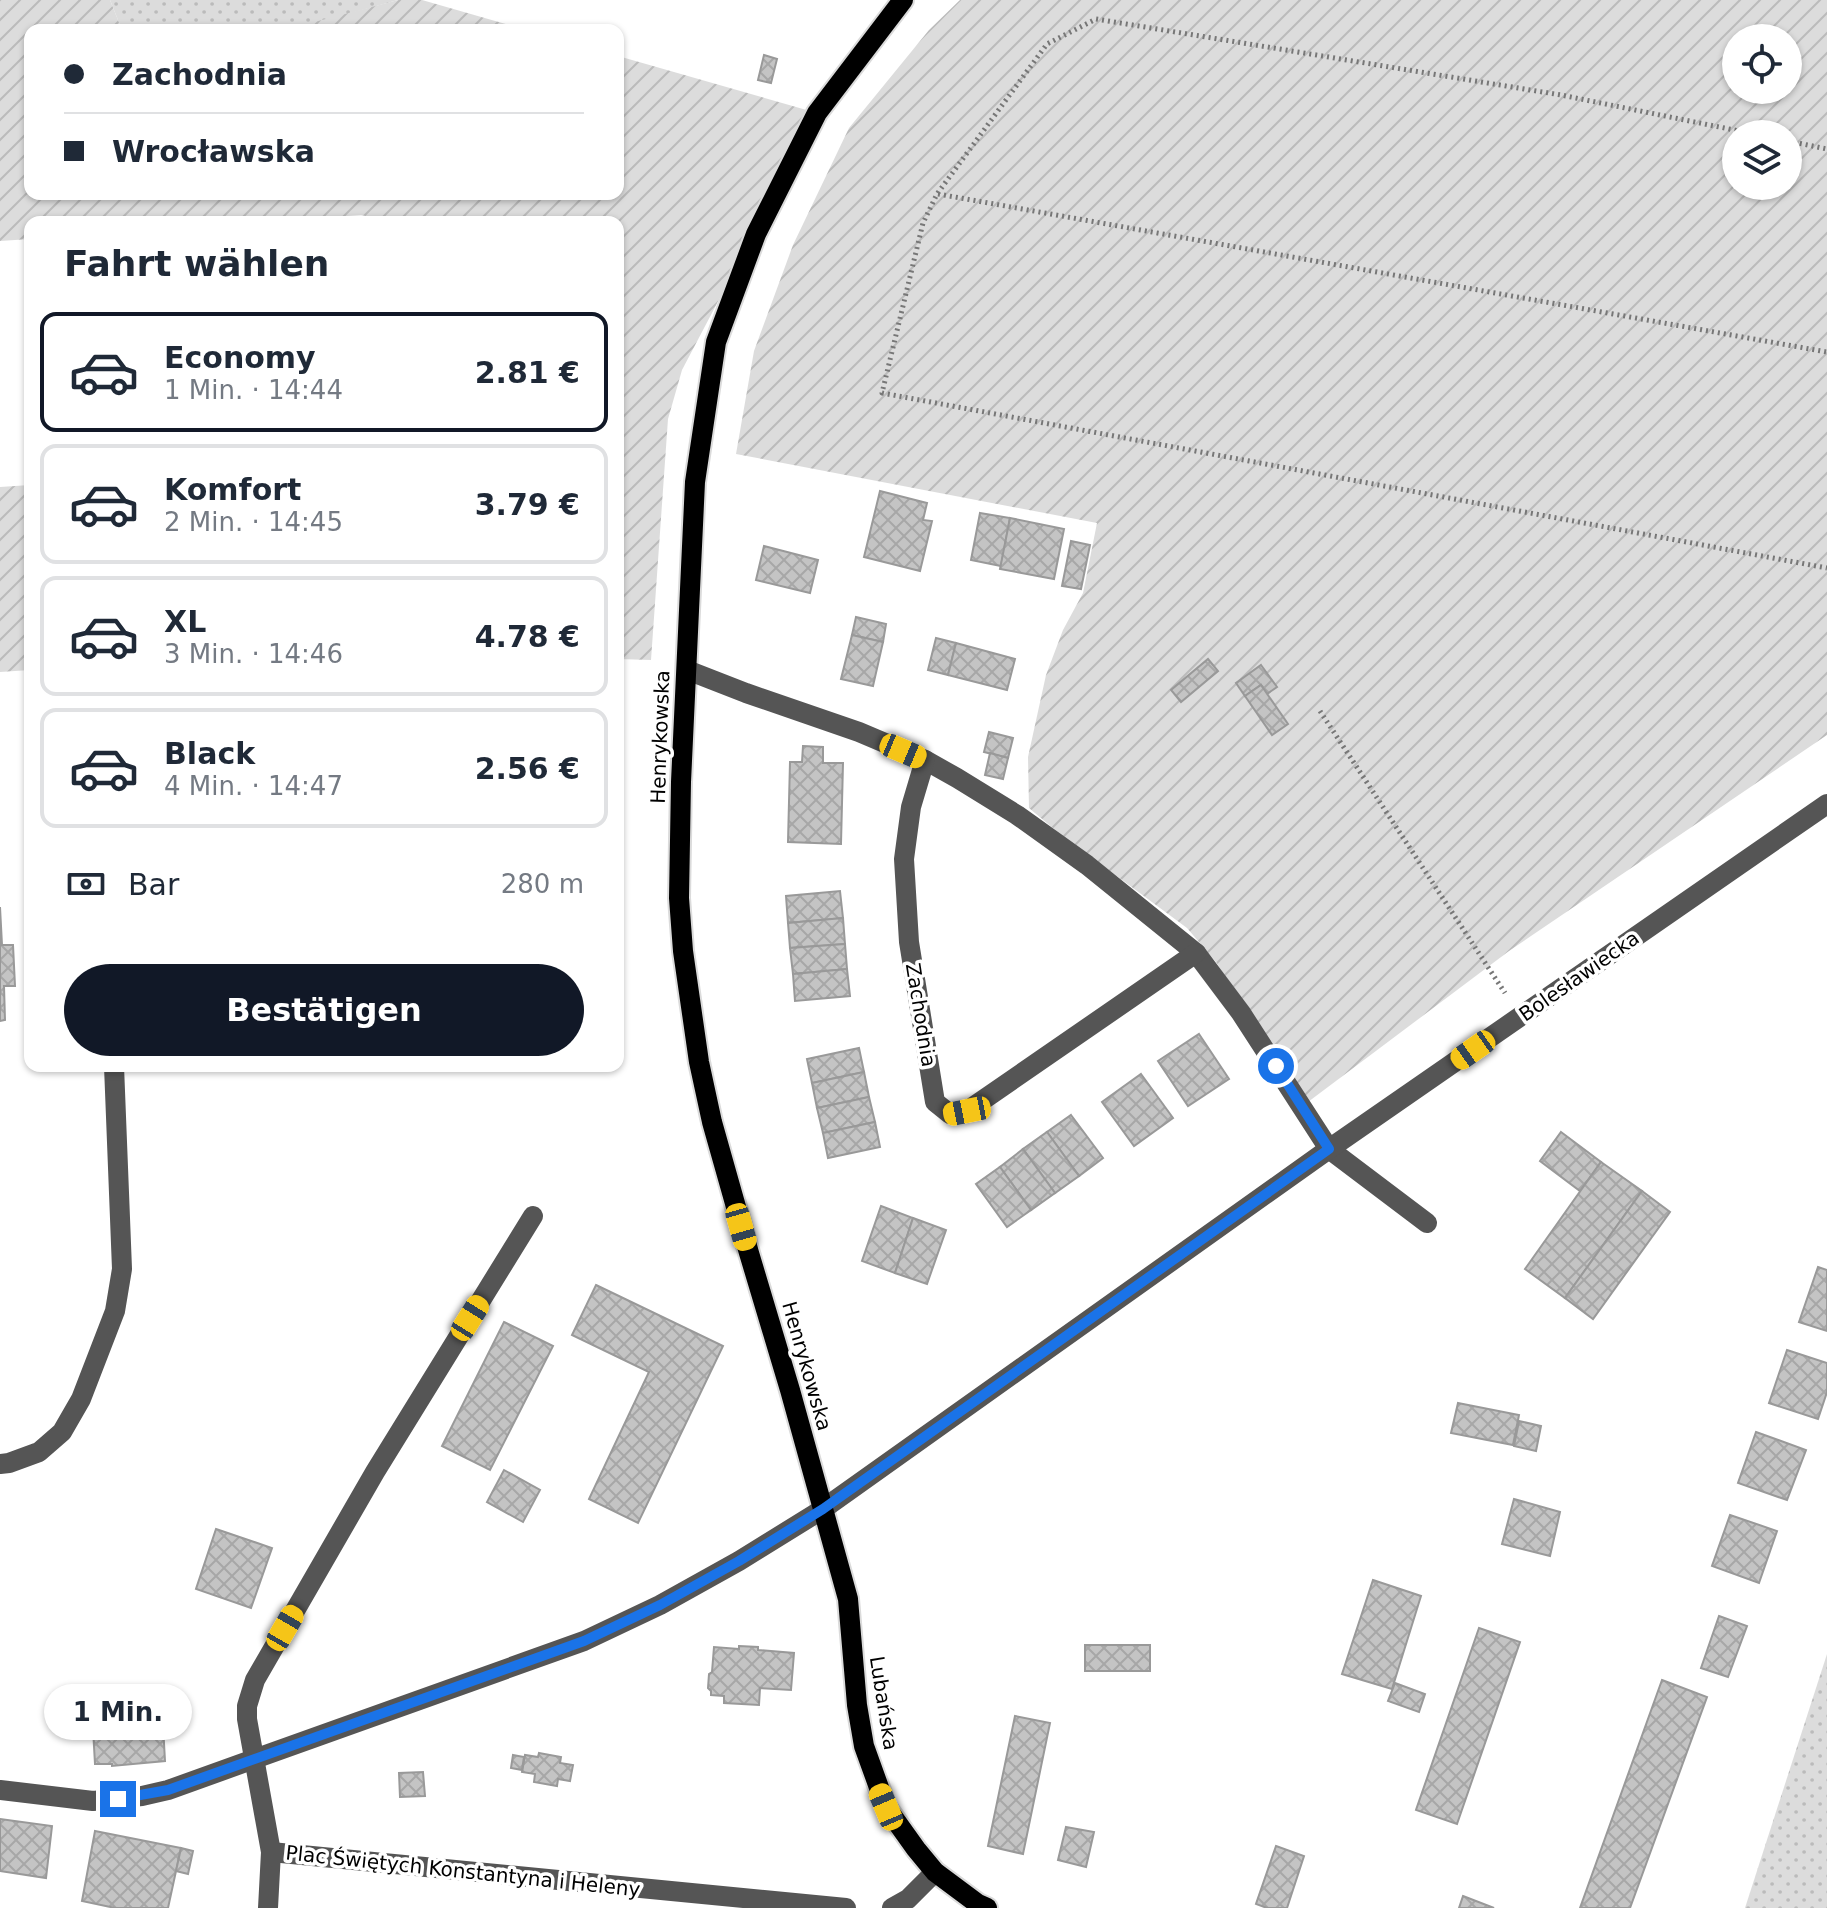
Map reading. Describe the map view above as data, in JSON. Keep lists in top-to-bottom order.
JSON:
{
  "streets": {
    "main road": ["Henrykowska", "Lubańska"],
    "street": ["Bolesławiecka", "Zachodnia", "Plac Świętych Konstantyna i Heleny"]
  },
  "crossings": [
    ["Henrykowska", "Bolesławiecka"],
    ["Henrykowska", "Lubańska"],
    ["Bolesławiecka", "Lubańska"]
  ],
  "page": {
    "banner": ["Zachodnia", "Wrocławska"],
    "heading": "Fahrt wählen",
    "list": [
      {
        "name": "Economy",
        "note": "1 Min. · 14:44",
        "value": "2.81 €"
      },
      {
        "name": "Komfort",
        "note": "2 Min. · 14:45",
        "value": "3.79 €"
      },
      {
        "name": "XL",
        "note": "3 Min. · 14:46",
        "value": "4.78 €"
      },
      {
        "name": "Black",
        "note": "4 Min. · 14:47",
        "value": "2.56 €"
      }
    ],
    "pay": ["Bar", "280 m"],
    "buttons": "Bestätigen",
    "bubble": "1 Min."
  }
}
